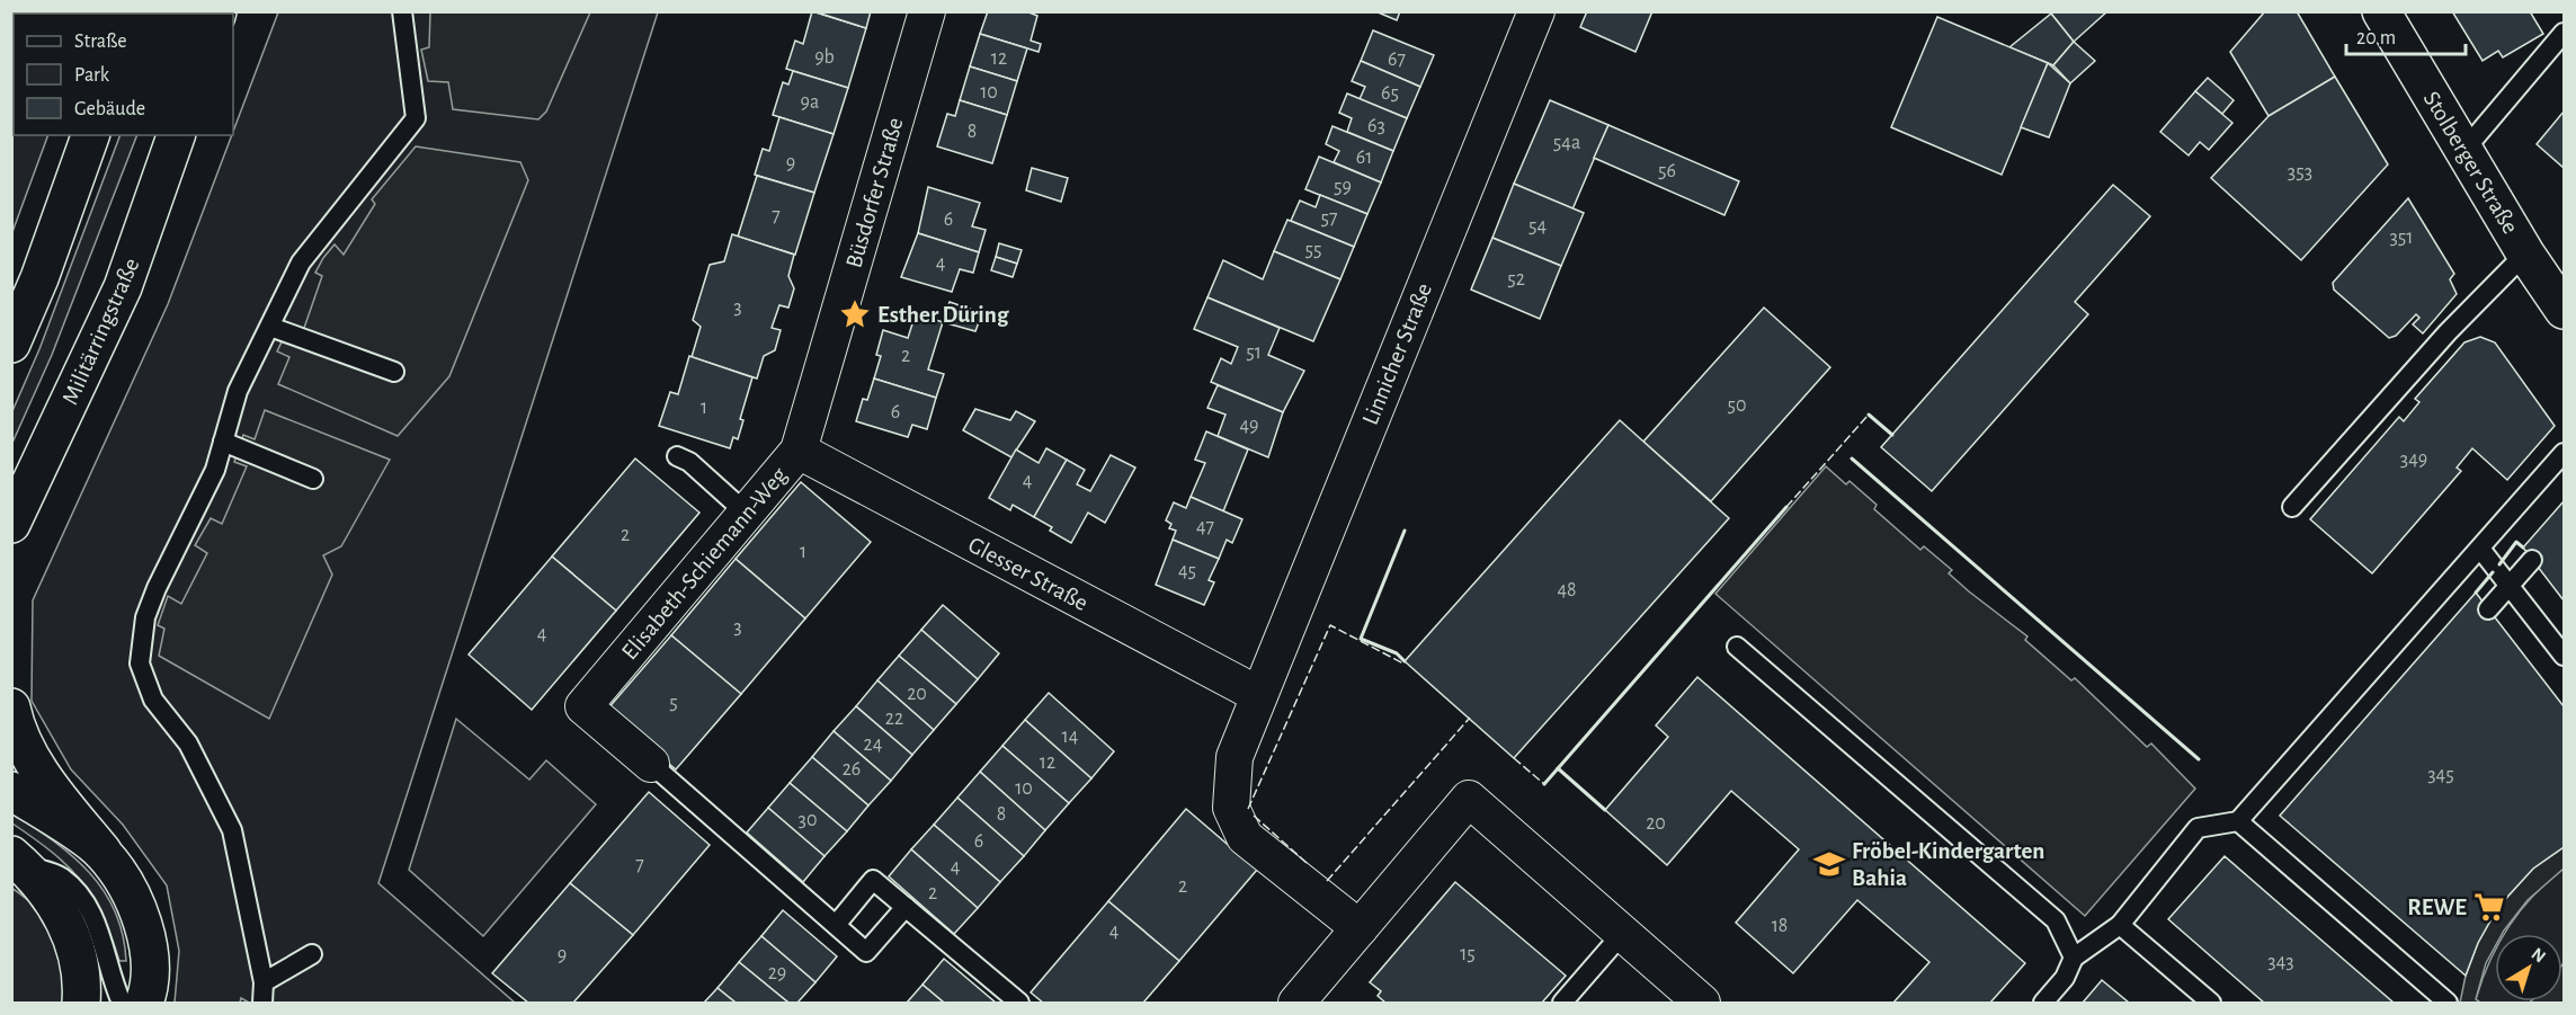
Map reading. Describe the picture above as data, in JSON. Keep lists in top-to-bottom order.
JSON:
{
  "streets": {
    "main road": ["Stolberger Straße", "Militärringstraße"],
    "street": [
      "Büsdorfer Straße",
      "Linnicher Straße",
      "Elisabeth-Schiemann-Weg",
      "Glesser Straße"
    ]
  },
  "crossings": [
    ["Büsdorfer Straße", "Elisabeth-Schiemann-Weg"],
    ["Büsdorfer Straße", "Glesser Straße"],
    ["Linnicher Straße", "Glesser Straße"],
    ["Elisabeth-Schiemann-Weg", "Glesser Straße"]
  ],
  "places": {
    "place": ["Esther Düring"],
    "school or university": ["Fröbel-Kindergarten Bahia"],
    "supermarket": ["REWE"]
  },
  "house_numbers": [
    "9b",
    "12",
    "67",
    "10",
    "65",
    "9a",
    "63",
    "8",
    "54a",
    "61",
    "9",
    "56",
    "353",
    "59",
    "7",
    "57",
    "6",
    "54",
    "351",
    "55",
    "4",
    "52",
    "3",
    "51",
    "2",
    "50",
    "1",
    "6",
    "49",
    "349",
    "4",
    "47",
    "2",
    "1",
    "45",
    "48",
    "3",
    "4",
    "20",
    "5",
    "22",
    "14",
    "24",
    "12",
    "26",
    "345",
    "10",
    "8",
    "30",
    "20",
    "6",
    "7",
    "4",
    "2",
    "2",
    "18",
    "4",
    "15",
    "9",
    "343",
    "29"
  ],
  "legend": ["Straße", "Park", "Gebäude"],
  "scale_bar": "20 m",
  "north": "top right"
}
